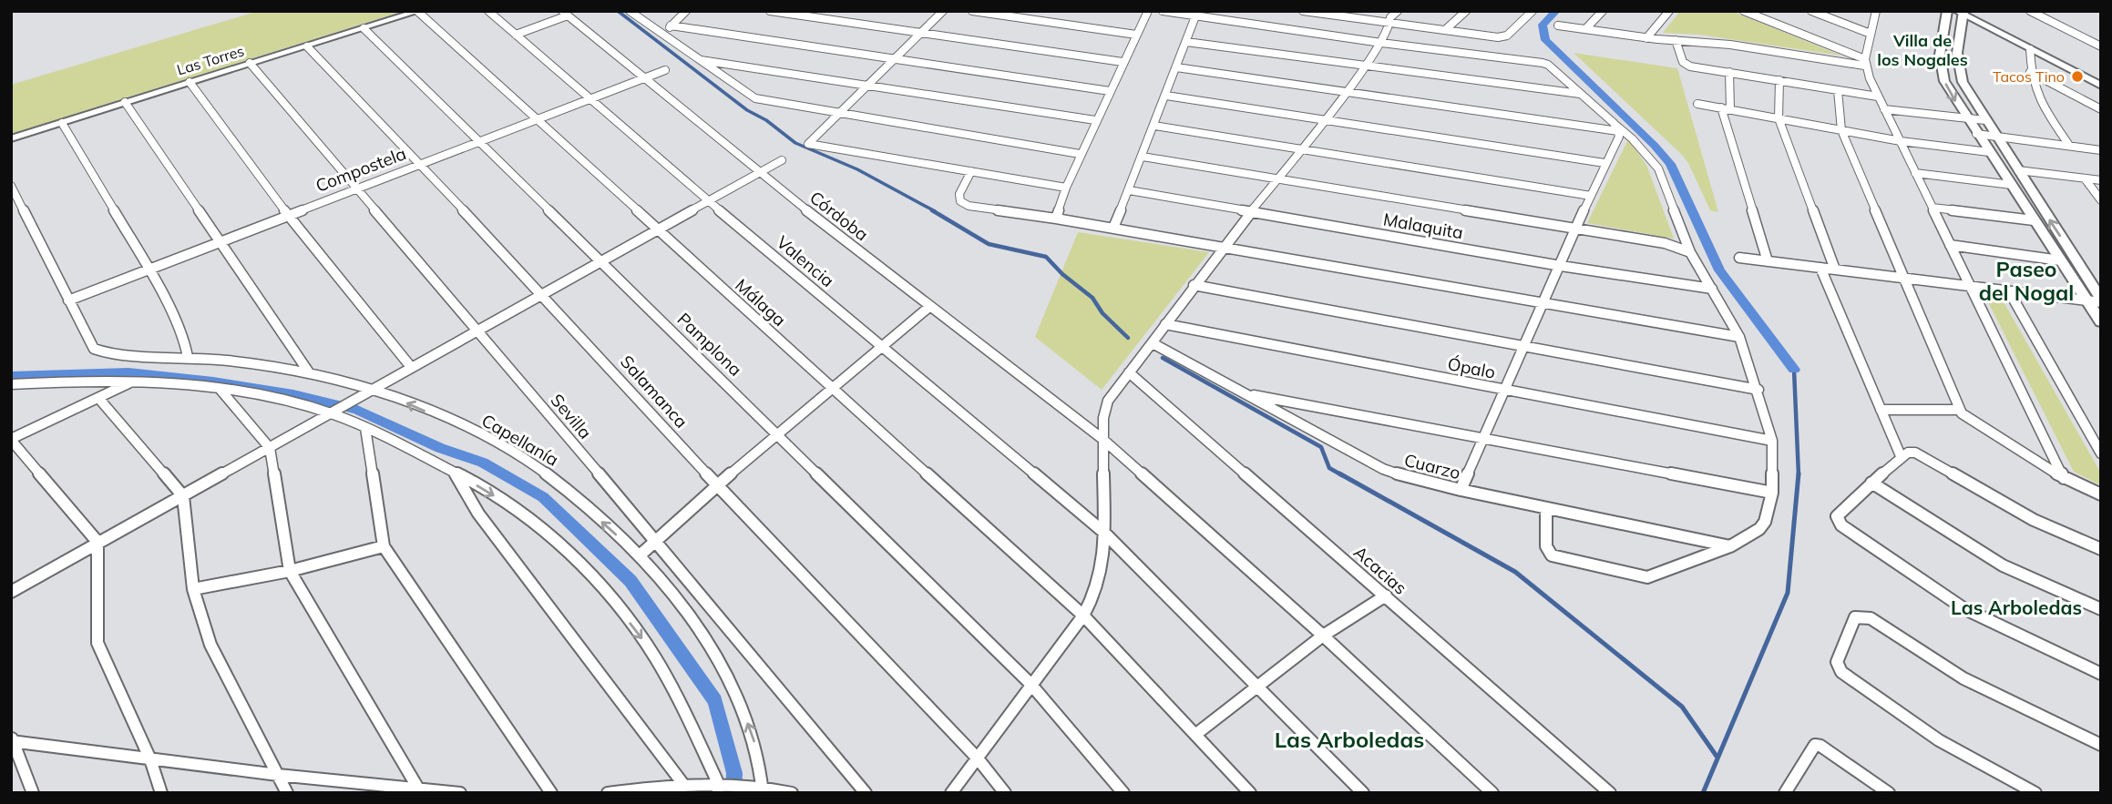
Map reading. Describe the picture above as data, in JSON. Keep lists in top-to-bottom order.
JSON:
{
  "streets": {
    "street": [
      "Las Torres",
      "Compostela",
      "Córdoba",
      "Malaquita",
      "Valencia",
      "Málaga",
      "Pamplona",
      "Ópalo",
      "Salamanca",
      "Sevilla",
      "Capellanía",
      "Cuarzo",
      "Acacias"
    ]
  },
  "crossings": [
    ["Las Torres", "Málaga"],
    ["Las Torres", "Pamplona"],
    ["Las Torres", "Salamanca"],
    ["Las Torres", "Sevilla"],
    ["Compostela", "Córdoba"],
    ["Compostela", "Valencia"],
    ["Compostela", "Málaga"],
    ["Compostela", "Pamplona"],
    ["Compostela", "Salamanca"],
    ["Compostela", "Sevilla"],
    ["Compostela", "Capellanía"]
  ],
  "districts": [
    "Villa de los Nogales",
    "Paseo del Nogal",
    "Las Arboledas",
    "Las Arboledas"
  ],
  "places": ["Tacos Tino"]
}
